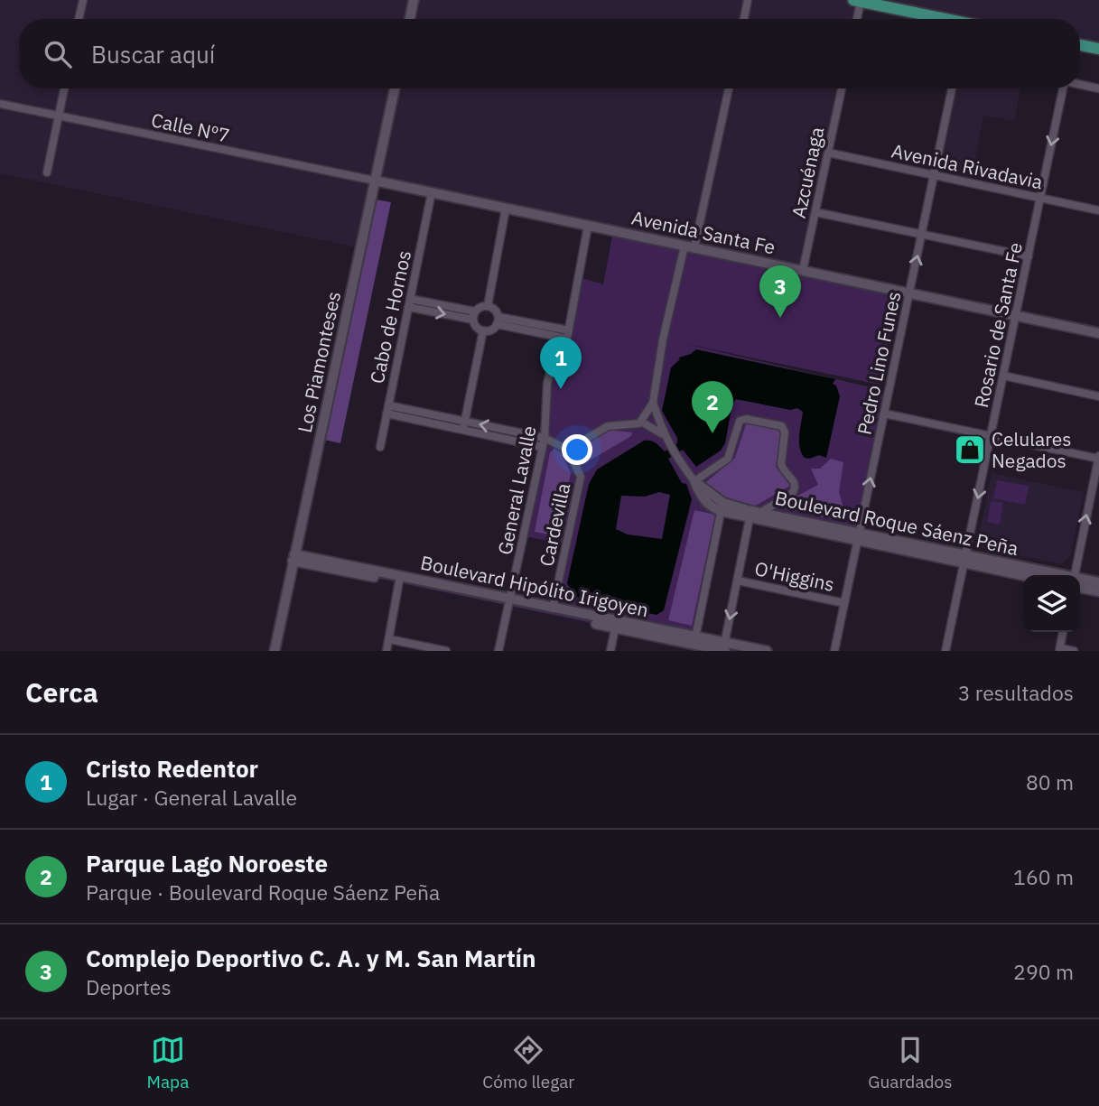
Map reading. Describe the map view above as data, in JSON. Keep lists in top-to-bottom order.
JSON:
{
  "streets": {
    "street": [
      "Calle Nº7",
      "Avenida Rivadavia",
      "Azcuénaga",
      "Avenida Santa Fe",
      "Cabo de Hornos",
      "Rosario de Santa Fe",
      "Los Piamonteses",
      "Pedro Lino Funes",
      "General Lavalle",
      "Boulevard Roque Sáenz Peña",
      "Cardevilla",
      "O'Higgins",
      "Boulevard Hipólito Irigoyen"
    ]
  },
  "crossings": [
    ["Calle Nº7", "Avenida Santa Fe"],
    ["Calle Nº7", "Los Piamonteses"],
    ["Avenida Rivadavia", "Azcuénaga"],
    ["Avenida Rivadavia", "Rosario de Santa Fe"],
    ["Avenida Rivadavia", "Pedro Lino Funes"],
    ["Azcuénaga", "Avenida Santa Fe"],
    ["Avenida Santa Fe", "Cabo de Hornos"],
    ["Avenida Santa Fe", "Rosario de Santa Fe"],
    ["Avenida Santa Fe", "Los Piamonteses"],
    ["Avenida Santa Fe", "Pedro Lino Funes"],
    ["Avenida Santa Fe", "General Lavalle"],
    ["Rosario de Santa Fe", "Boulevard Roque Sáenz Peña"],
    ["Los Piamonteses", "Boulevard Hipólito Irigoyen"],
    ["Pedro Lino Funes", "Boulevard Roque Sáenz Peña"],
    ["Pedro Lino Funes", "O'Higgins"],
    ["General Lavalle", "Boulevard Hipólito Irigoyen"],
    ["Cardevilla", "Boulevard Hipólito Irigoyen"]
  ],
  "one_way": ["Rosario de Santa Fe"],
  "places": {
    "shop": ["Celulares Negados"]
  },
  "page": {
    "search": "Buscar aquí",
    "pins": ["3", "1", "2"],
    "heading": ["Cerca", "3 resultados"],
    "list": [
      {
        "mark": "1",
        "name": "Cristo Redentor",
        "note": "Lugar · General Lavalle",
        "value": "80 m"
      },
      {
        "mark": "2",
        "name": "Parque Lago Noroeste",
        "note": "Parque · Boulevard Roque Sáenz Peña",
        "value": "160 m"
      },
      {
        "mark": "3",
        "name": "Complejo Deportivo C. A. y M. San Martín",
        "note": "Deportes",
        "value": "290 m"
      }
    ],
    "nav": ["Mapa", "Cómo llegar", "Guardados"]
  }
}
